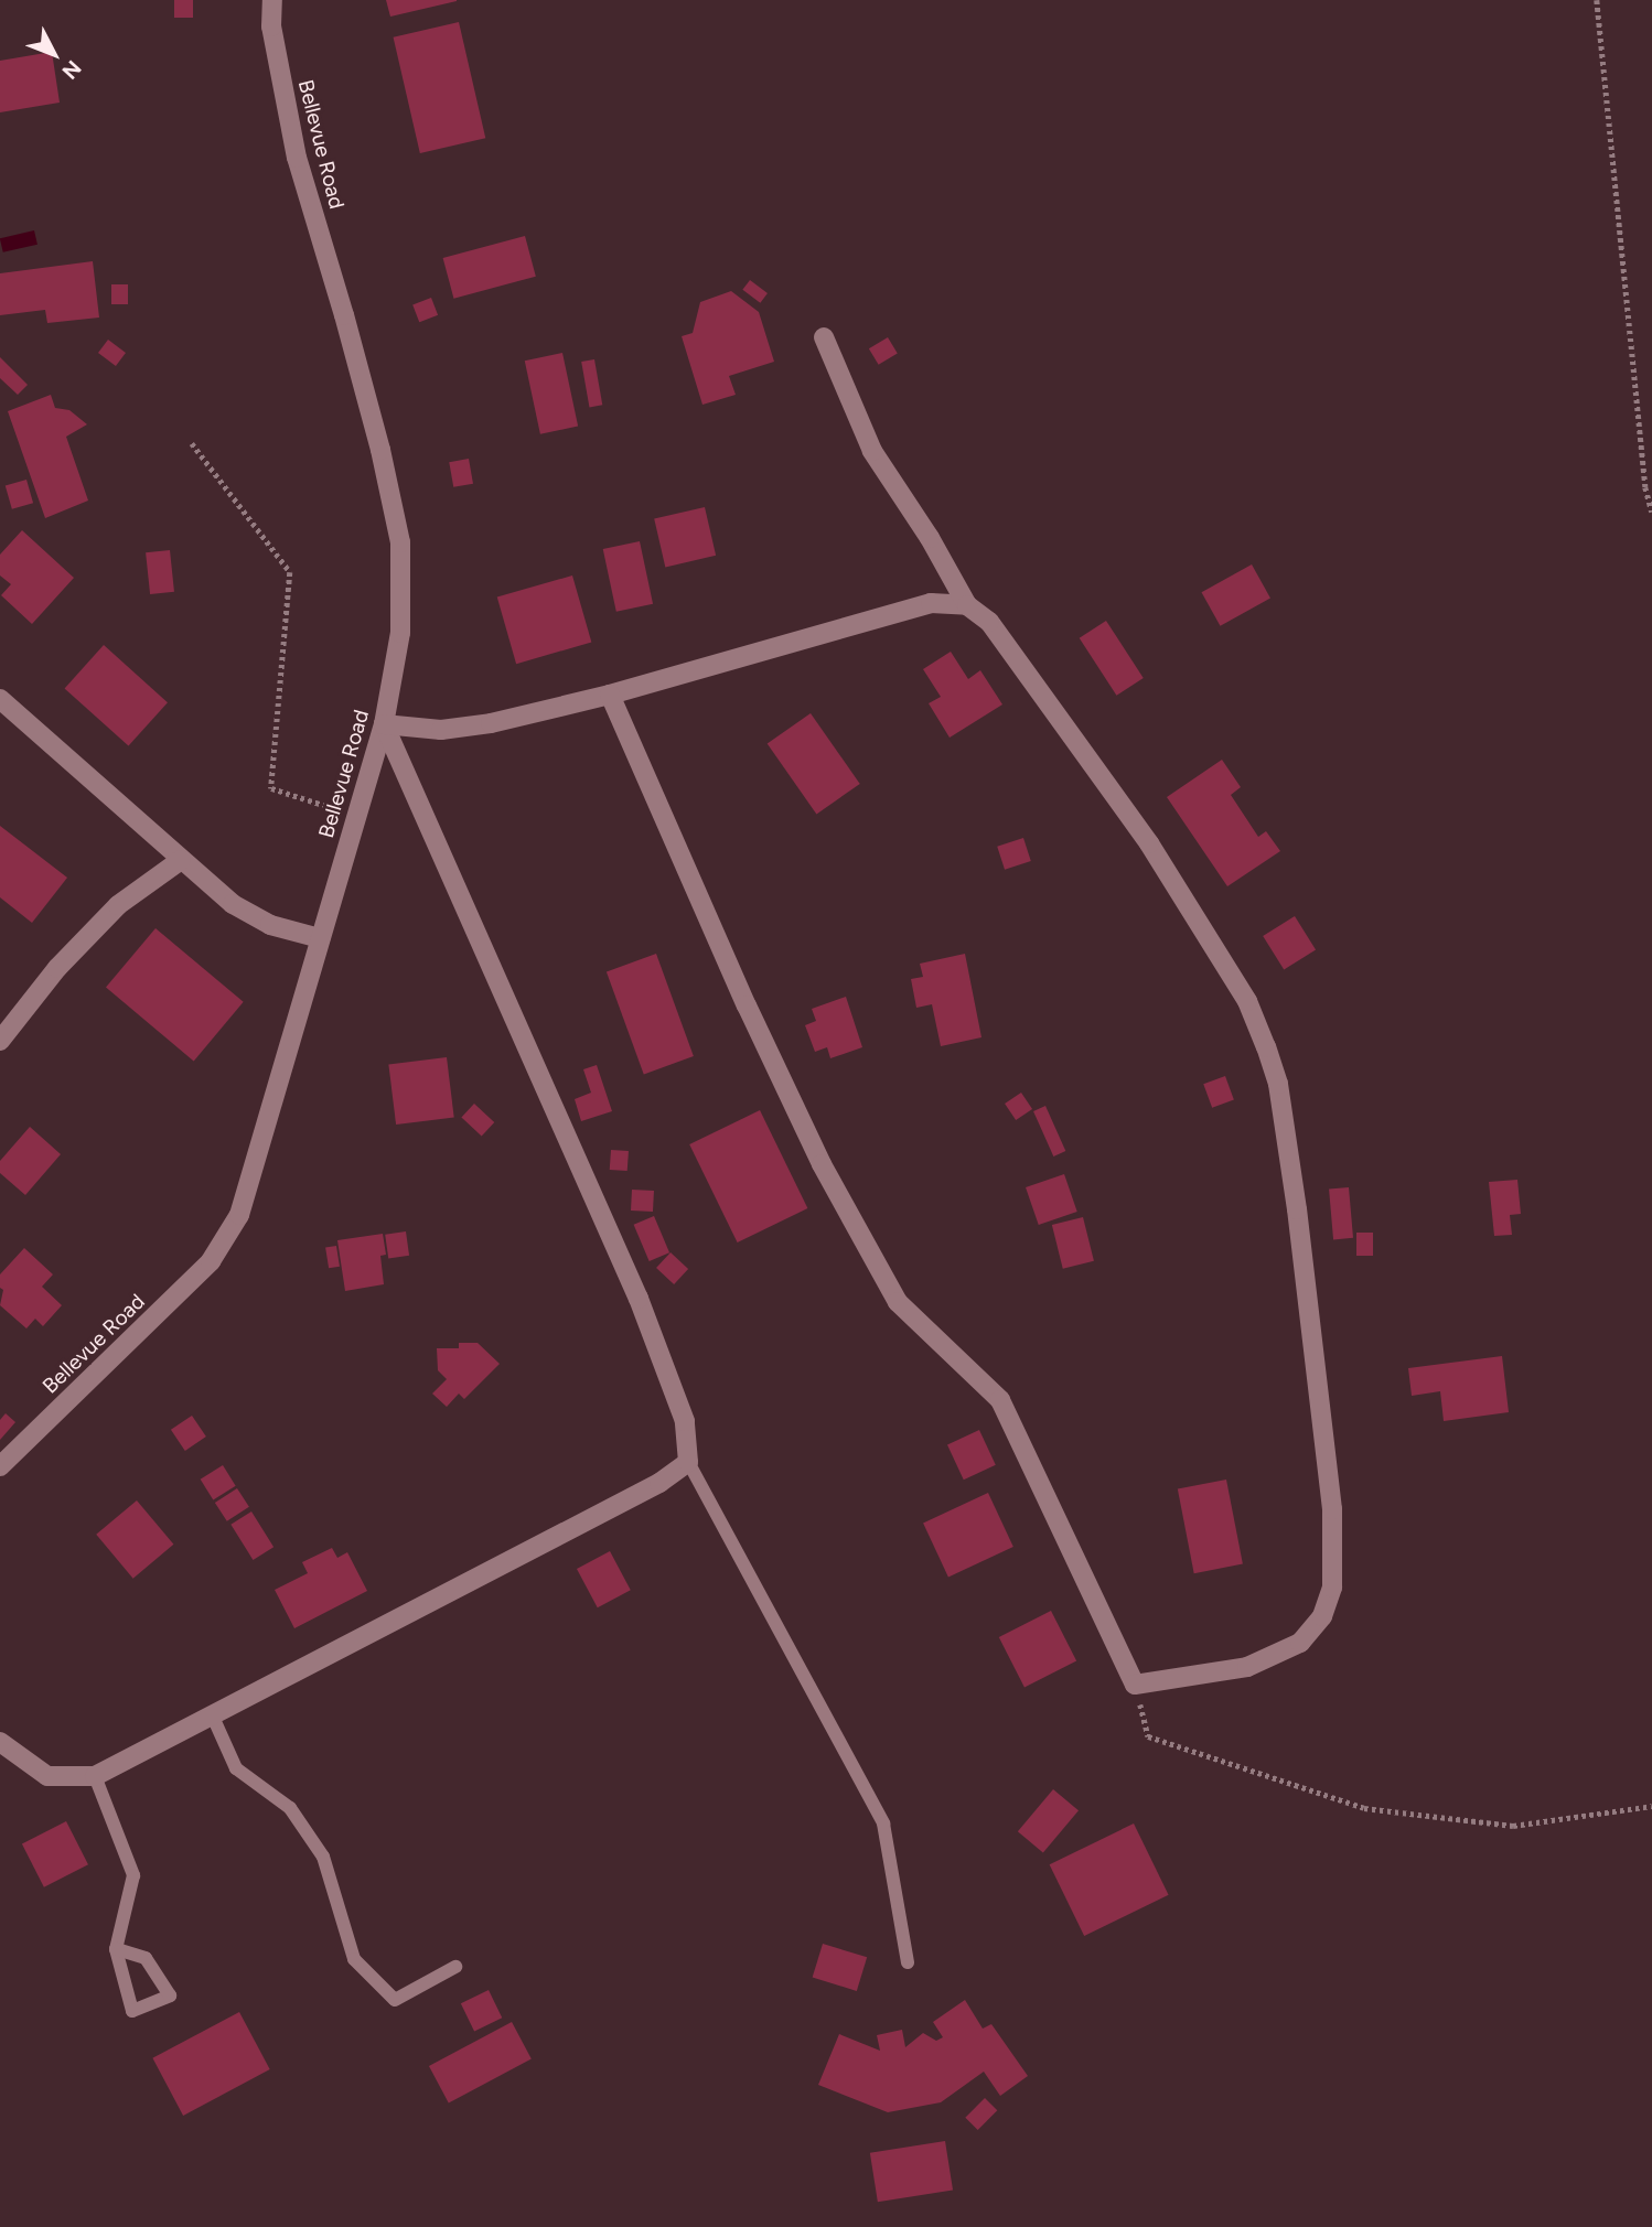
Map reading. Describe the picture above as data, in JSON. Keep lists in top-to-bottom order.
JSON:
{
  "streets": {
    "street": ["Bellevue Road"]
  },
  "north": "bottom right"
}
